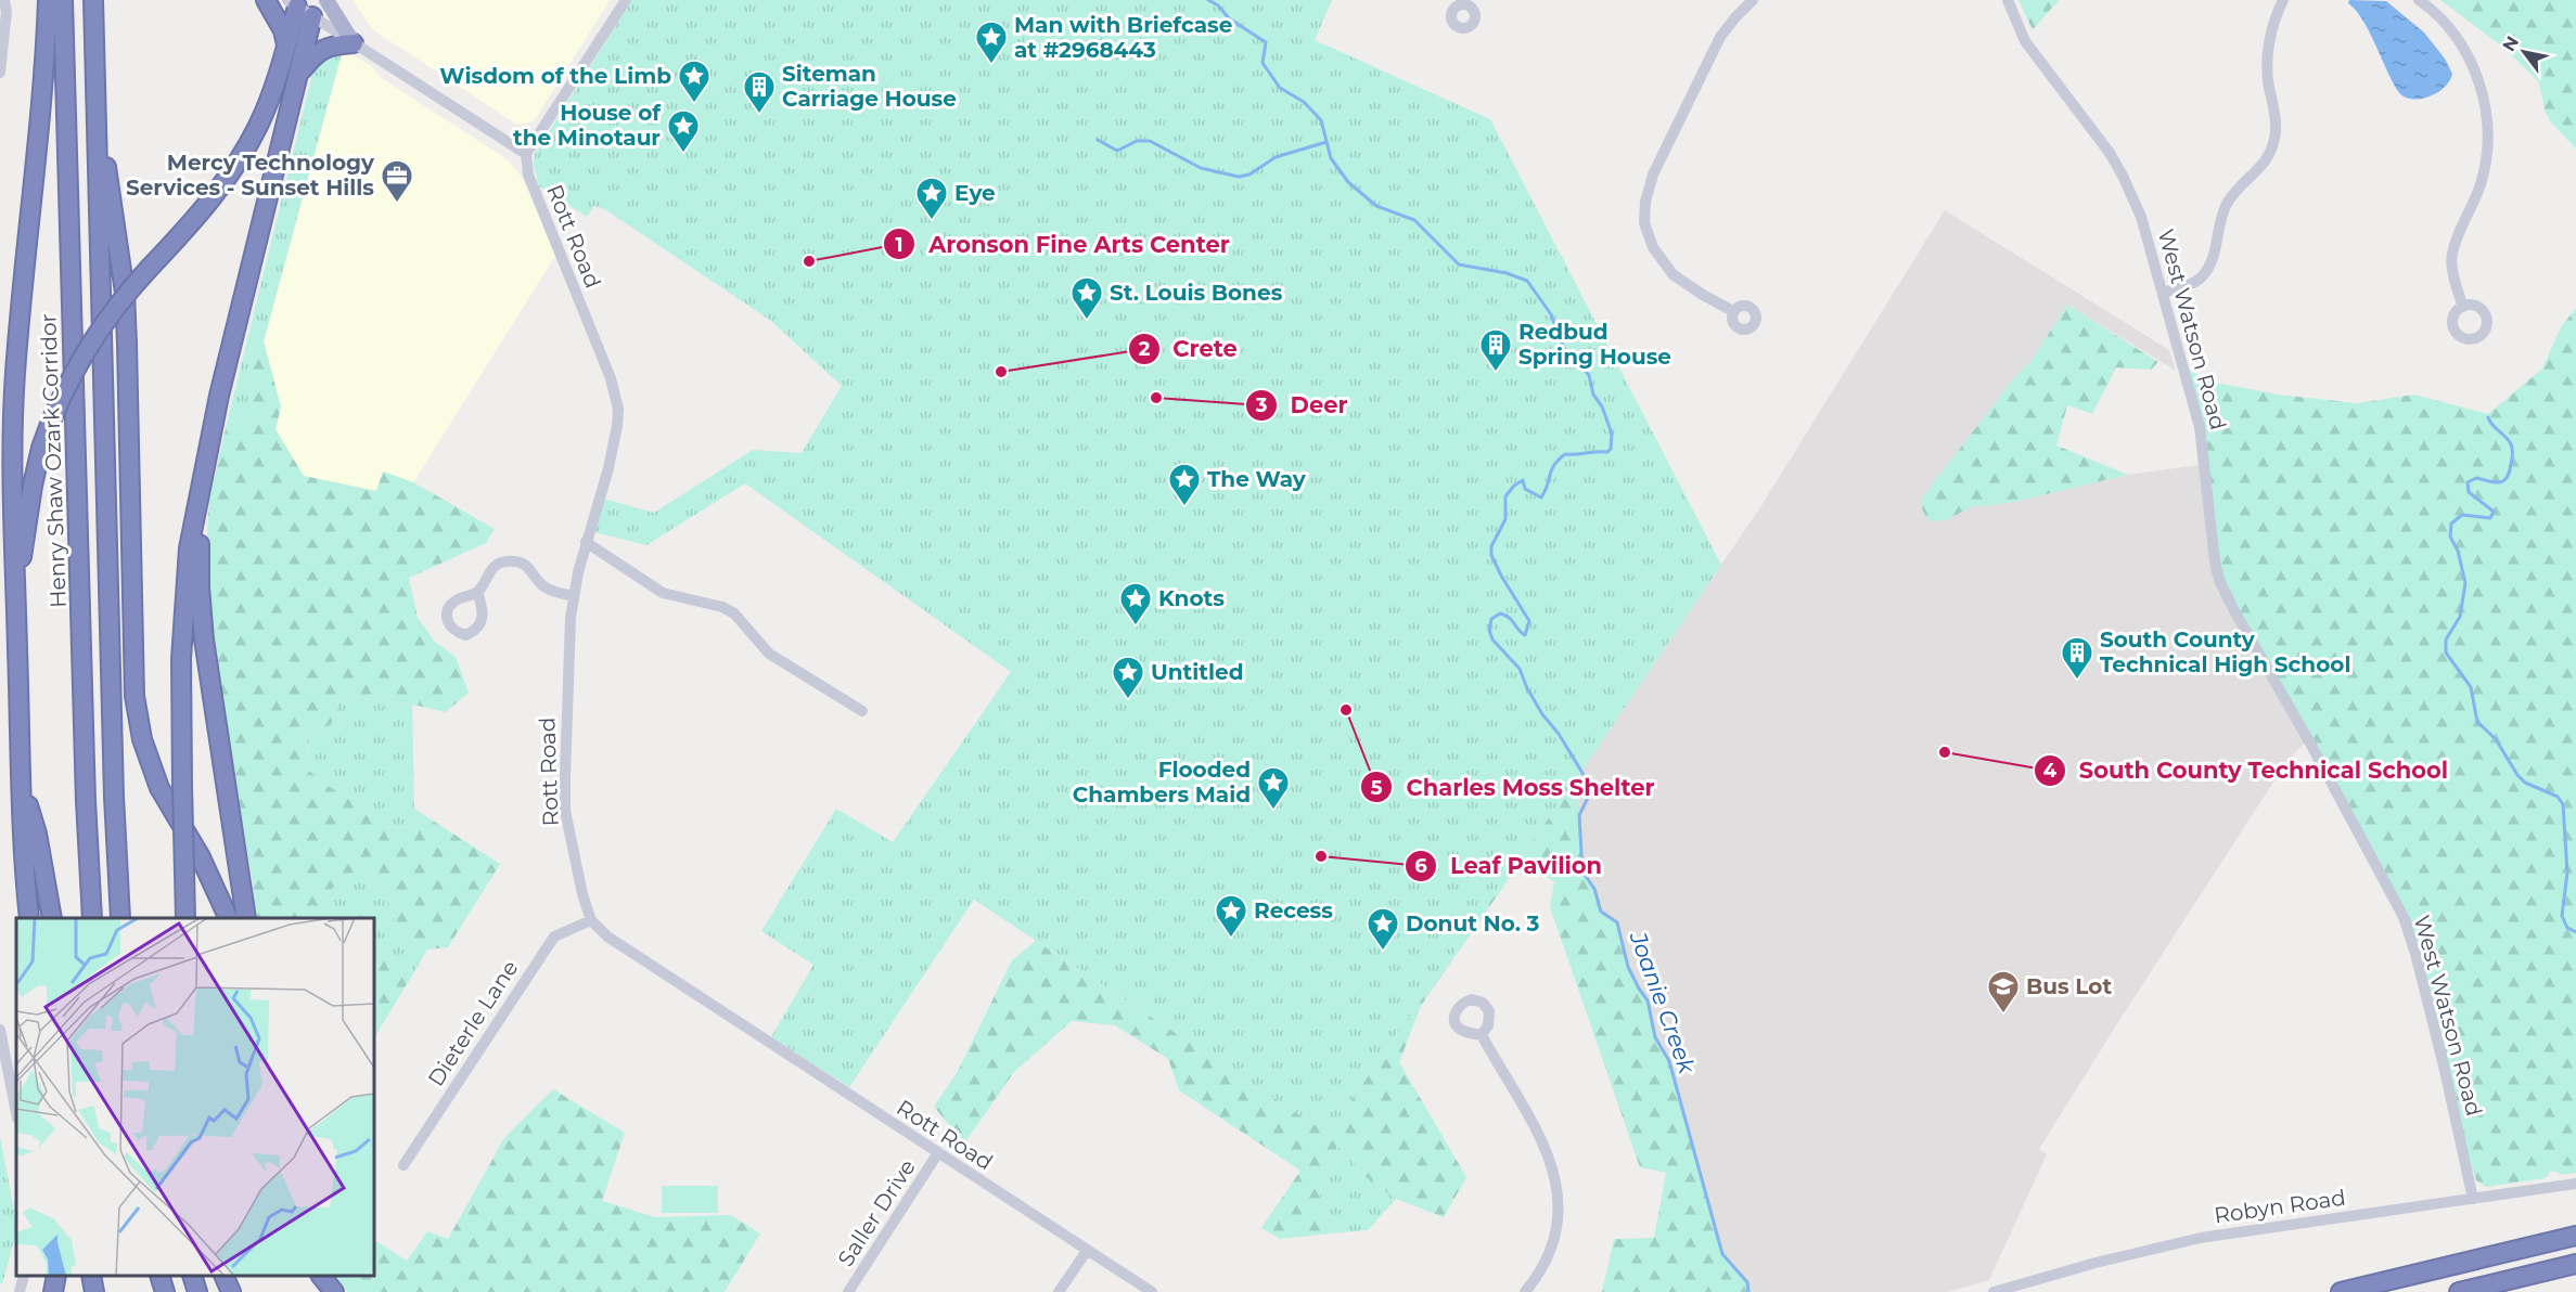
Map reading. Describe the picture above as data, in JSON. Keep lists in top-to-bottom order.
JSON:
{
  "streets": {
    "highway": ["Henry Shaw Ozark Corridor"],
    "street": [
      "Rott Road",
      "West Watson Road",
      "Dieterle Lane",
      "Robyn Road",
      "Saller Drive"
    ]
  },
  "crossings": [
    ["Rott Road", "Dieterle Lane"],
    ["Rott Road", "Saller Drive"],
    ["West Watson Road", "Robyn Road"]
  ],
  "water": ["Joanie Creek"],
  "places": {
    "place": [
      "Man with Briefcase at #2968443",
      "Wisdom of the Limb",
      "House of the Minotaur",
      "Eye",
      "St. Louis Bones",
      "The Way",
      "Knots",
      "Untitled",
      "Flooded Chambers Maid",
      "Recess",
      "Donut No. 3"
    ],
    "building": ["Siteman Carriage House", "Redbud Spring House", "South County Technical High School"],
    "office": ["Mercy Technology Services - Sunset Hills"],
    "other": [
      "Aronson Fine Arts Center",
      "Crete",
      "Deer",
      "Charles Moss Shelter",
      "South County Technical School",
      "Leaf Pavilion"
    ],
    "school or university": ["Bus Lot"]
  },
  "north": "top left"
}
